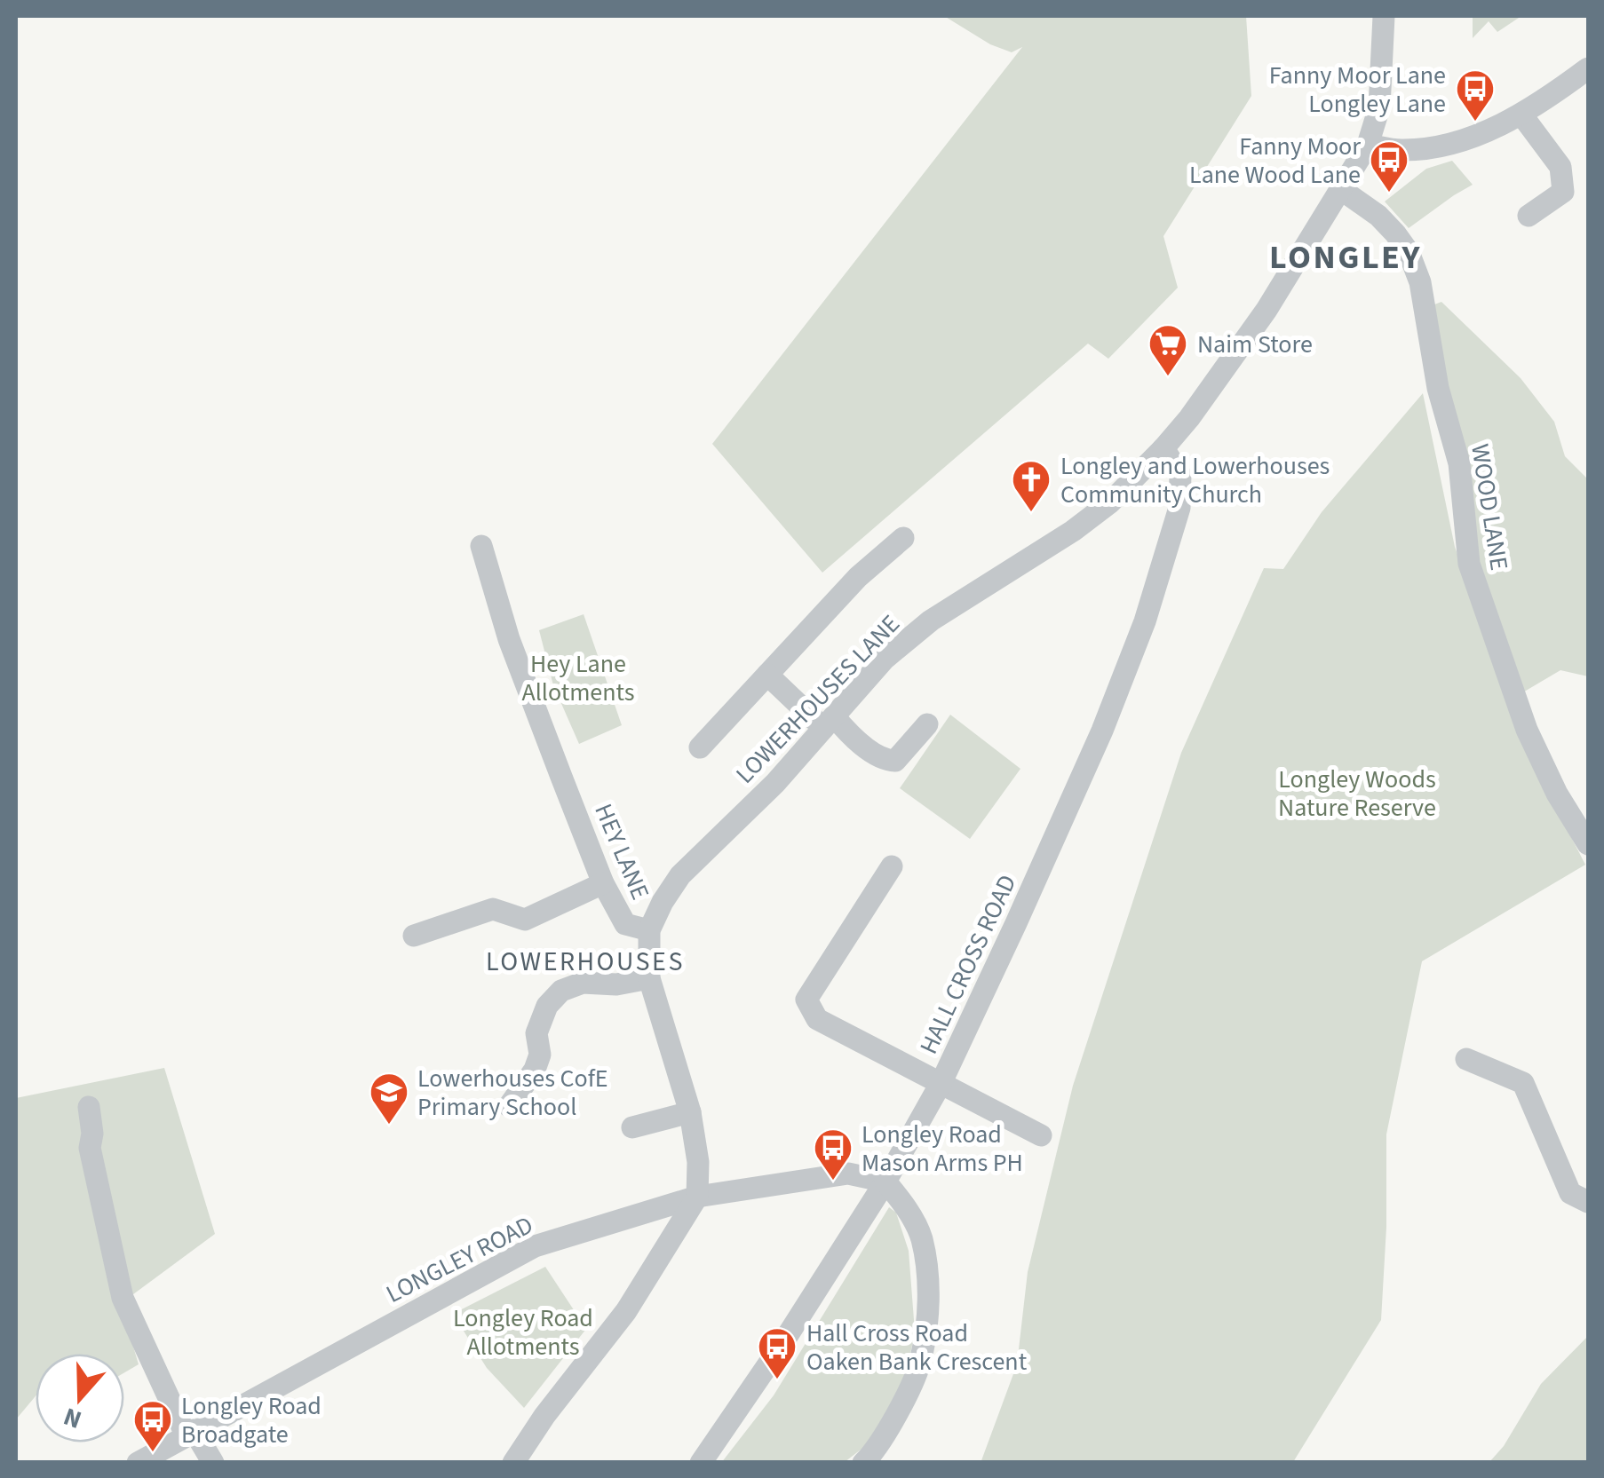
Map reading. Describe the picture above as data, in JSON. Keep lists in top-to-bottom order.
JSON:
{
  "streets": {
    "street": [
      "WOOD LANE",
      "LOWERHOUSES LANE",
      "HEY LANE",
      "HALL CROSS ROAD",
      "LONGLEY ROAD"
    ]
  },
  "crossings": [
    ["WOOD LANE", "LOWERHOUSES LANE"],
    ["LOWERHOUSES LANE", "HEY LANE"],
    ["LOWERHOUSES LANE", "HALL CROSS ROAD"],
    ["HALL CROSS ROAD", "LONGLEY ROAD"]
  ],
  "districts": ["LONGLEY", "LOWERHOUSES"],
  "parks": ["Hey Lane Allotments", "Longley Woods Nature Reserve", "Longley Road Allotments"],
  "places": {
    "bus stop": [
      "Fanny Moor Lane Longley Lane",
      "Fanny Moor Lane Wood Lane",
      "Longley Road Mason Arms PH",
      "Hall Cross Road Oaken Bank Crescent",
      "Longley Road Broadgate"
    ],
    "supermarket": ["Naim Store"],
    "church": ["Longley and Lowerhouses Community Church"],
    "school or university": ["Lowerhouses CofE Primary School"]
  },
  "north": "bottom"
}
